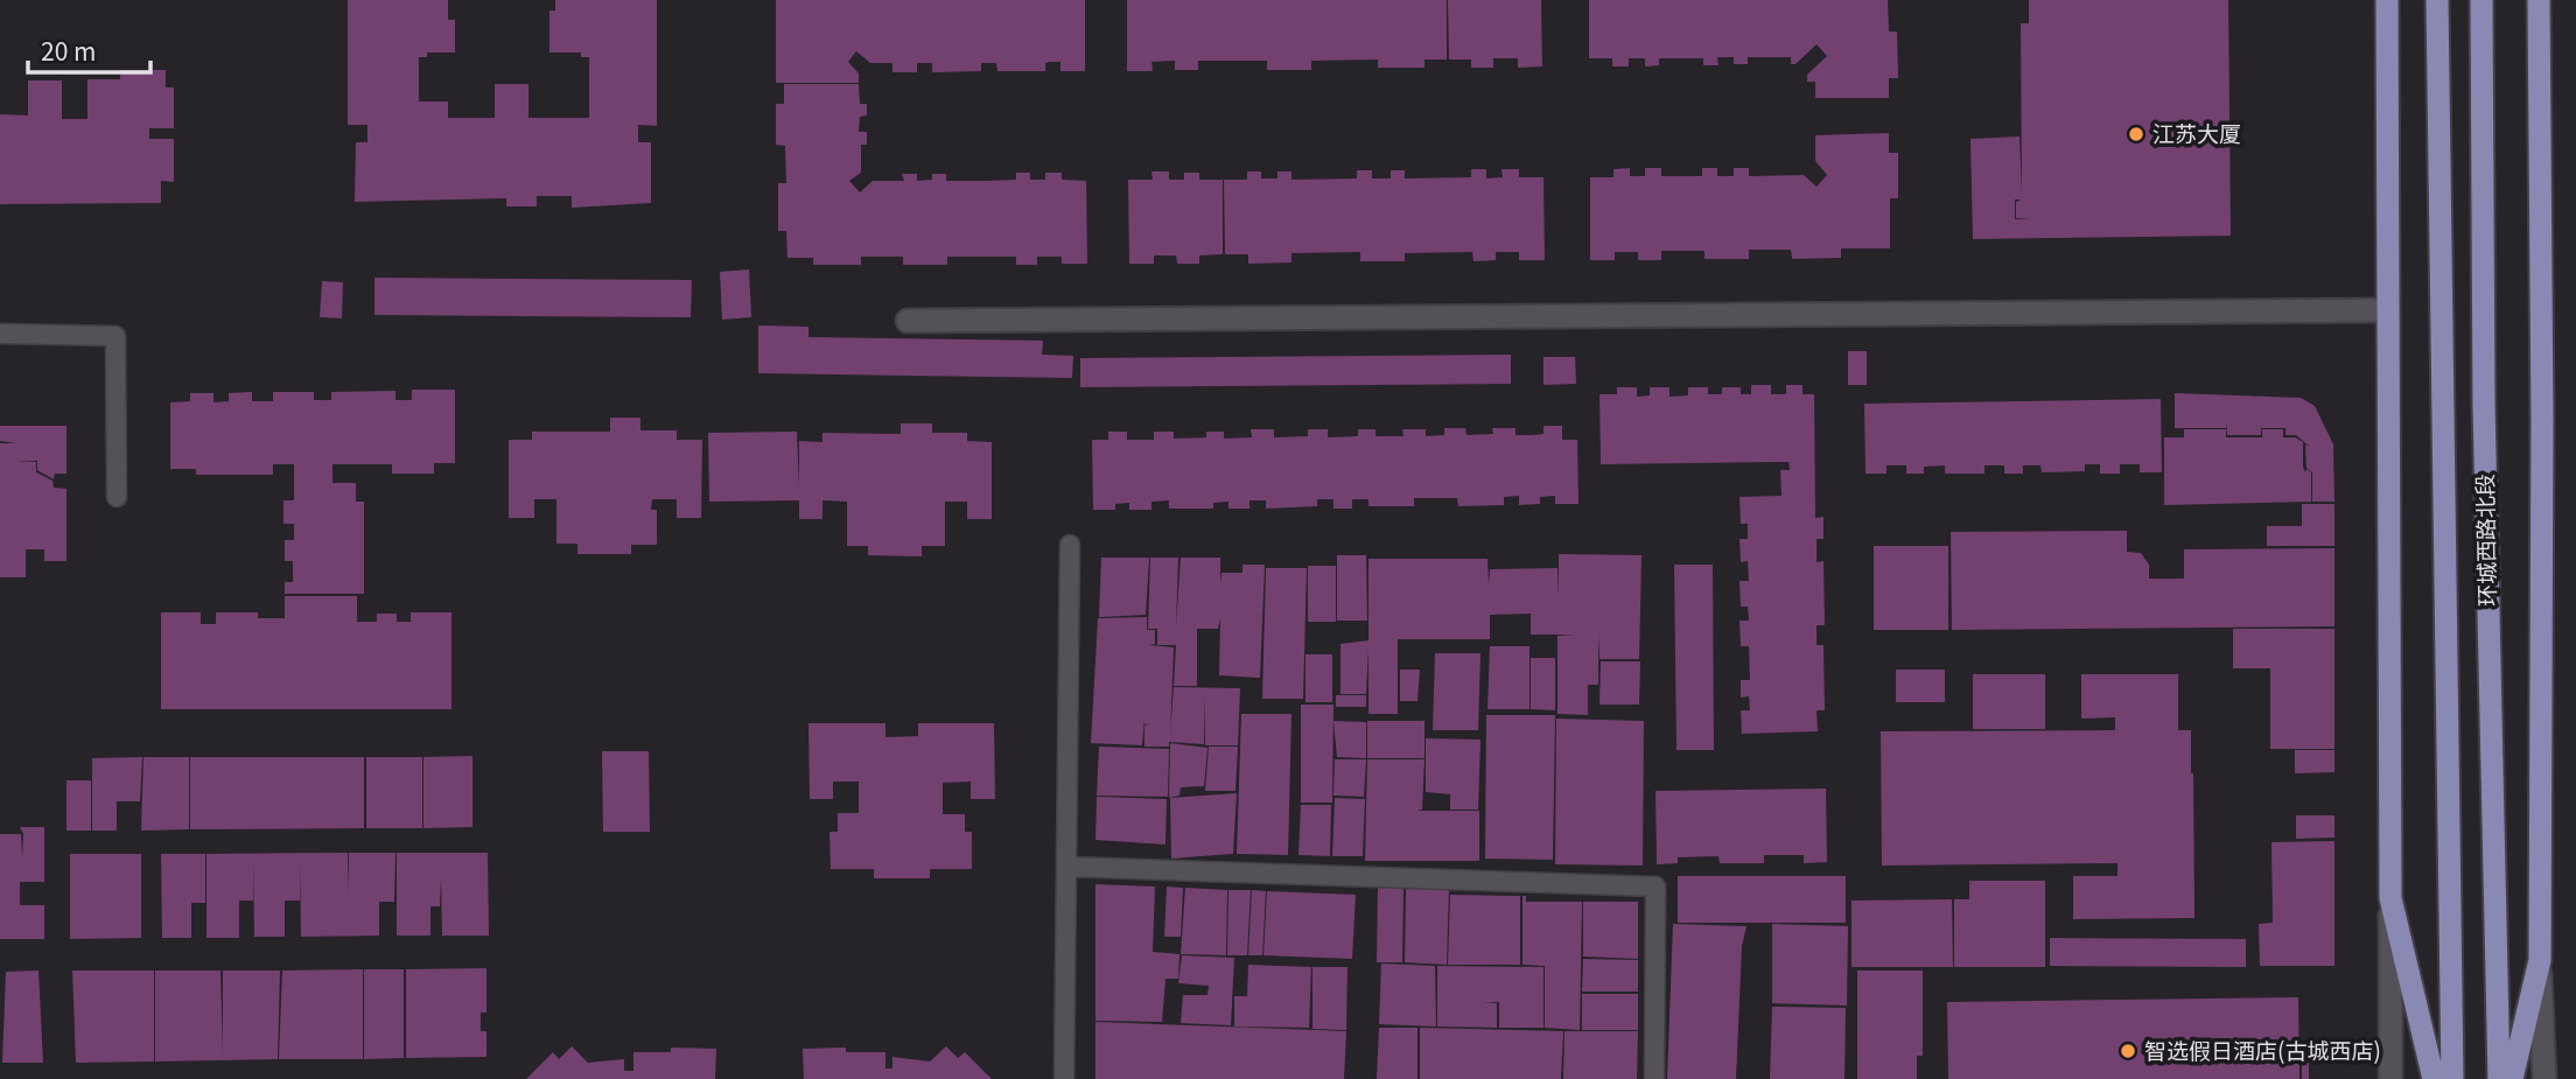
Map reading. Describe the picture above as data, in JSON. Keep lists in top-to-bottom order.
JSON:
{
  "streets": {
    "main road": ["环城西路北段"]
  },
  "places": ["江苏大厦", "智选假日酒店(古城西店)"],
  "scale_bar": "20 m"
}
